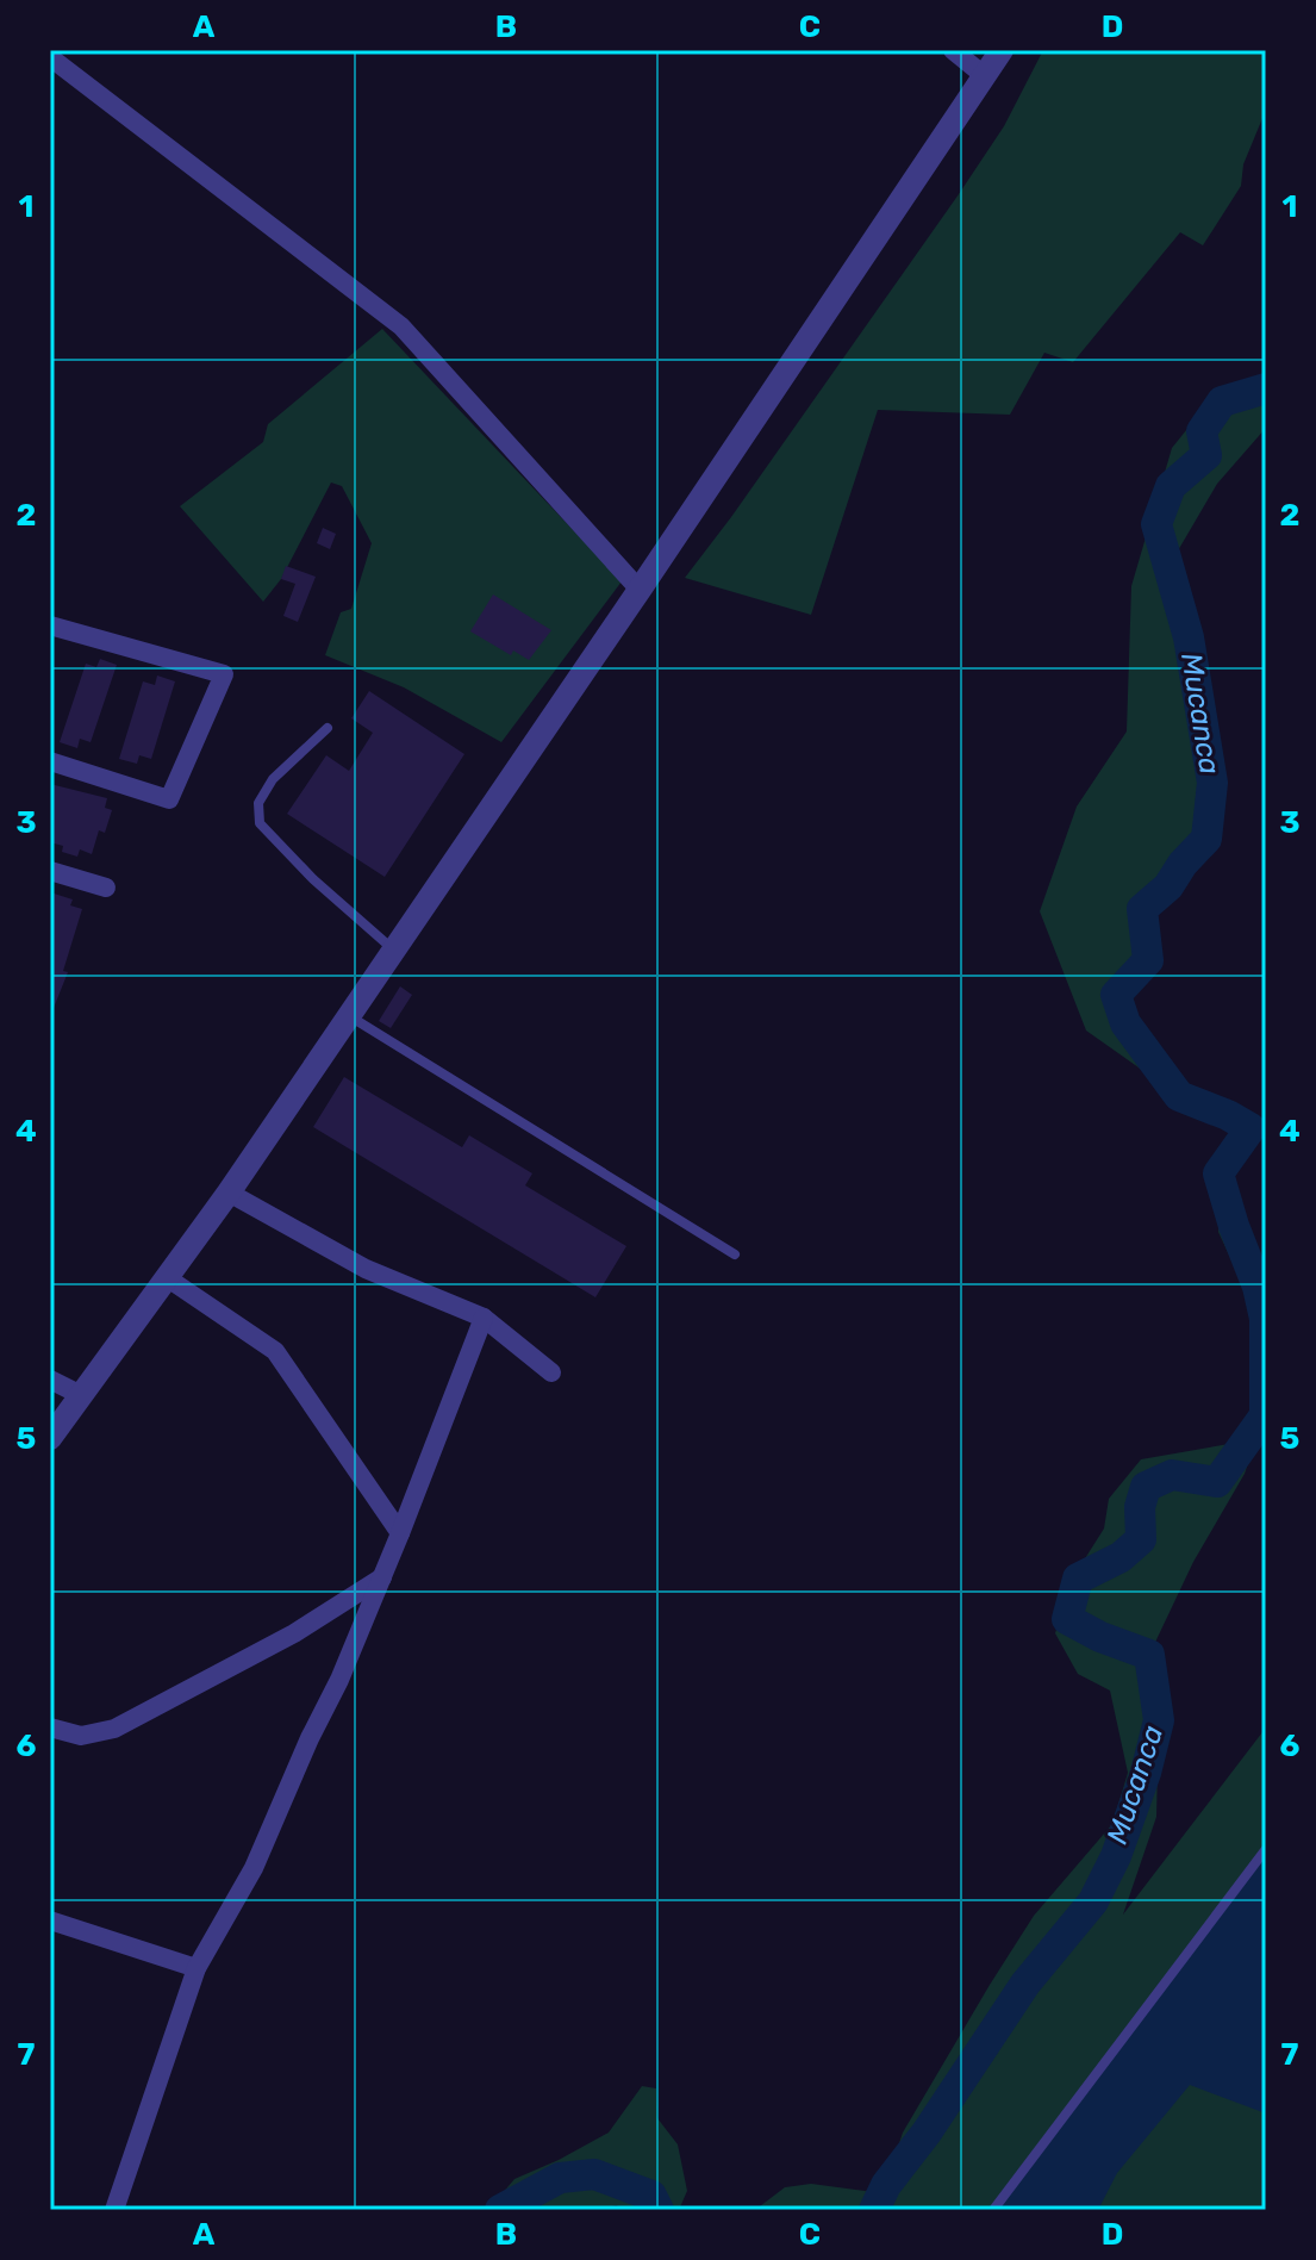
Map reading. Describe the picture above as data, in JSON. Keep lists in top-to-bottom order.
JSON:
{
  "water": ["Mucanca"],
  "grid": {
    "columns": [
      "A",
      "B",
      "C",
      "D"
    ],
    "rows": [
      "1",
      "2",
      "3",
      "4",
      "5",
      "6",
      "7"
    ]
  }
}
